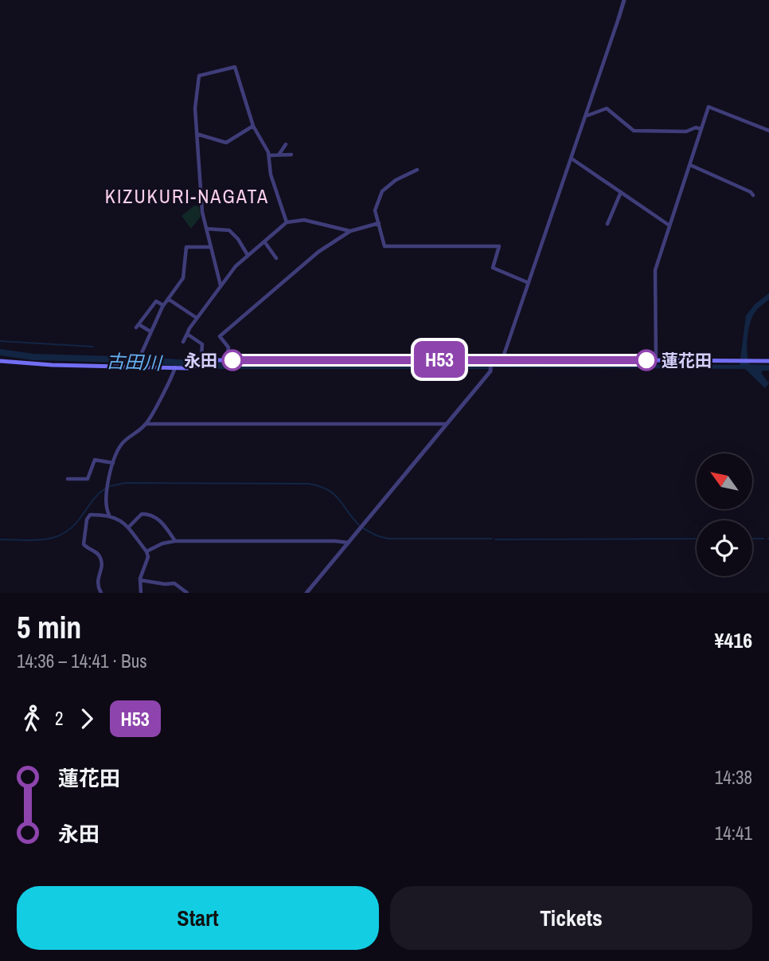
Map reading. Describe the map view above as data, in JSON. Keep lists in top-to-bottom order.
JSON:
{
  "districts": ["KIZUKURI-NAGATA"],
  "water": ["古田川"],
  "places": ["永田", "蓮花田"],
  "lines": ["bus line H53"],
  "north": "top left",
  "page": {
    "on_map": "H53",
    "heading": ["5 min", "14:36 – 14:41 · Bus", "¥416"],
    "legs": ["2", "H53"],
    "list": [
      {
        "name": "蓮花田",
        "value": "14:38"
      },
      {
        "name": "永田",
        "value": "14:41"
      }
    ],
    "buttons": ["Start", "Tickets"]
  }
}
